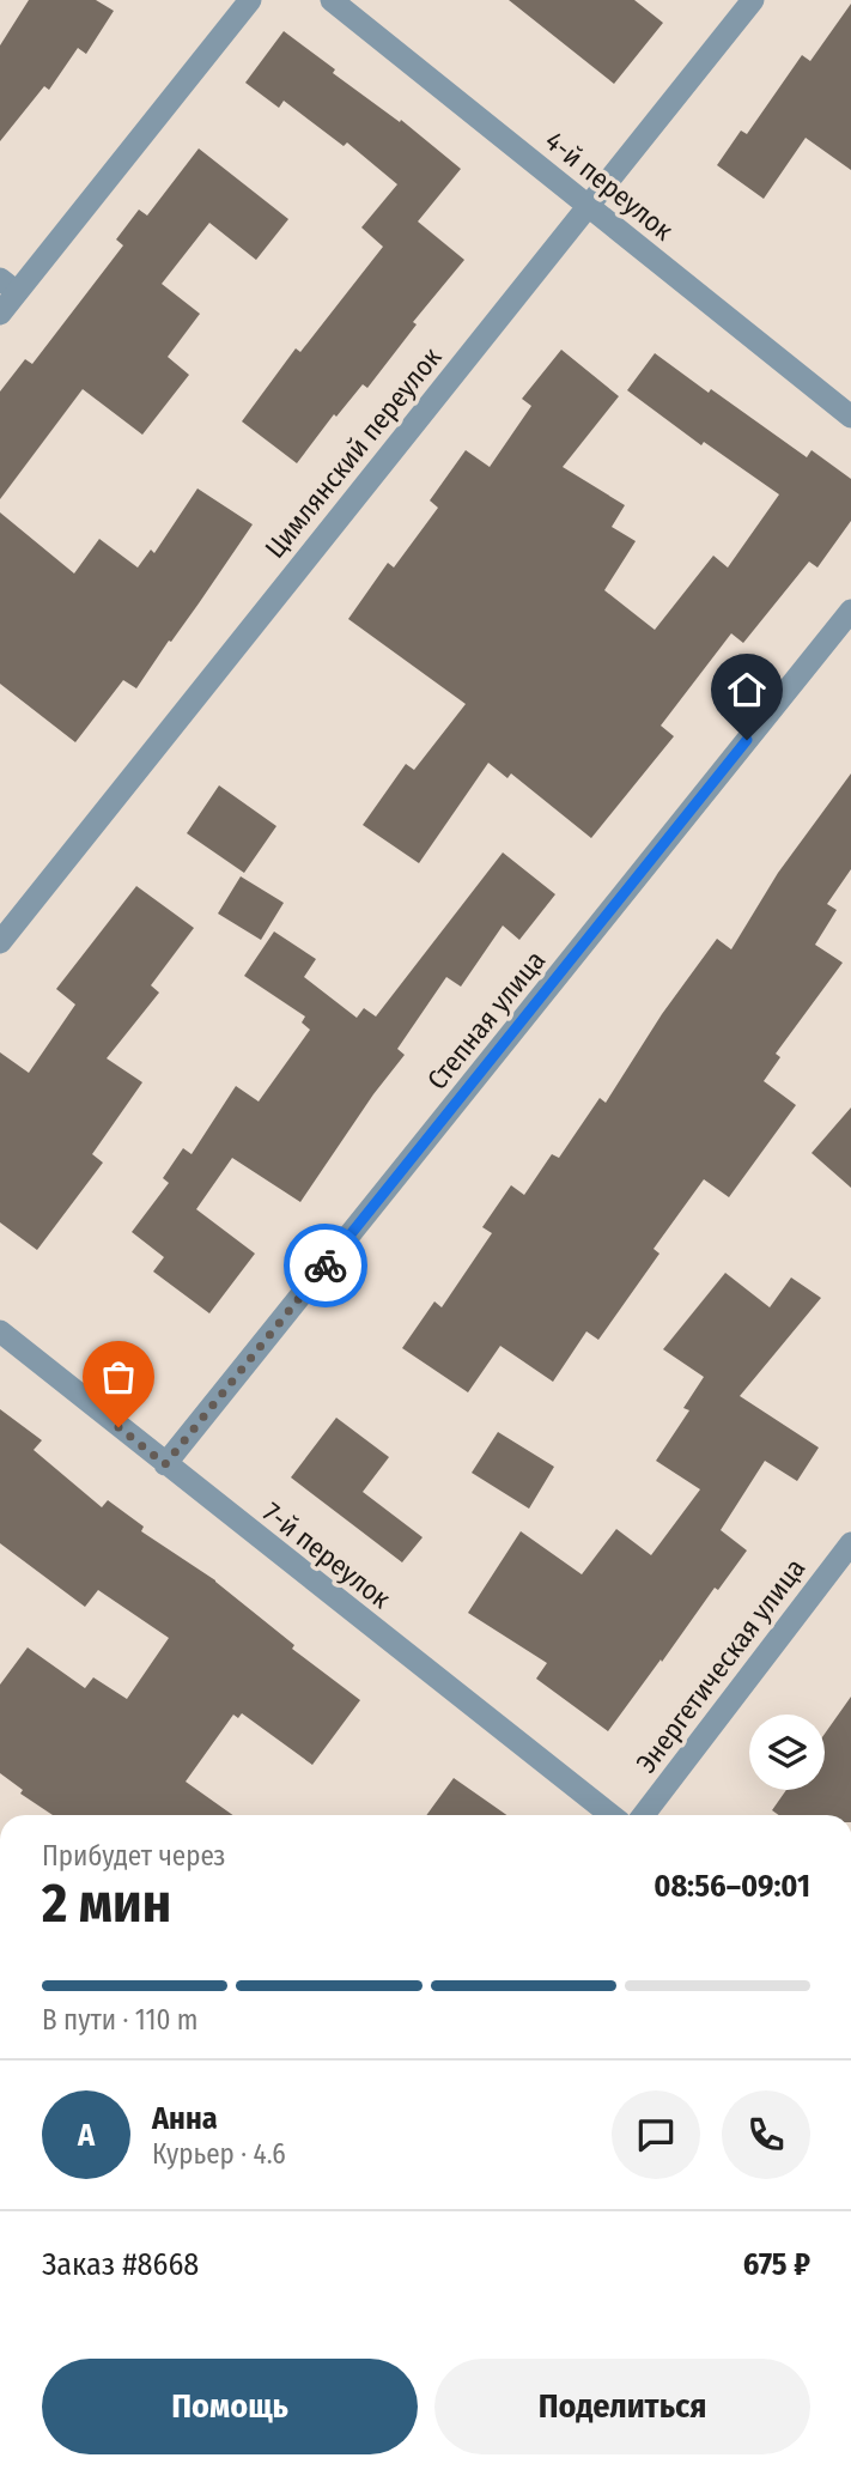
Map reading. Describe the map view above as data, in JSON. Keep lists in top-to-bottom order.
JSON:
{
  "streets": {
    "street": [
      "4-й переулок",
      "Цимлянский переулок",
      "Степная улица",
      "7-й переулок",
      "Энергетическая улица"
    ]
  },
  "crossings": [
    ["4-й переулок", "Цимлянский переулок"],
    ["Степная улица", "7-й переулок"]
  ],
  "page": {
    "heading": ["2 мин", "Прибудет через", "08:56–09:01"],
    "panel": [
      "Анна",
      "Курьер · 4.6",
      "Заказ #8668",
      "675 ₽"
    ],
    "bar": "В пути · 110 m",
    "round": "А",
    "buttons": ["Помощь", "Поделиться"]
  }
}
